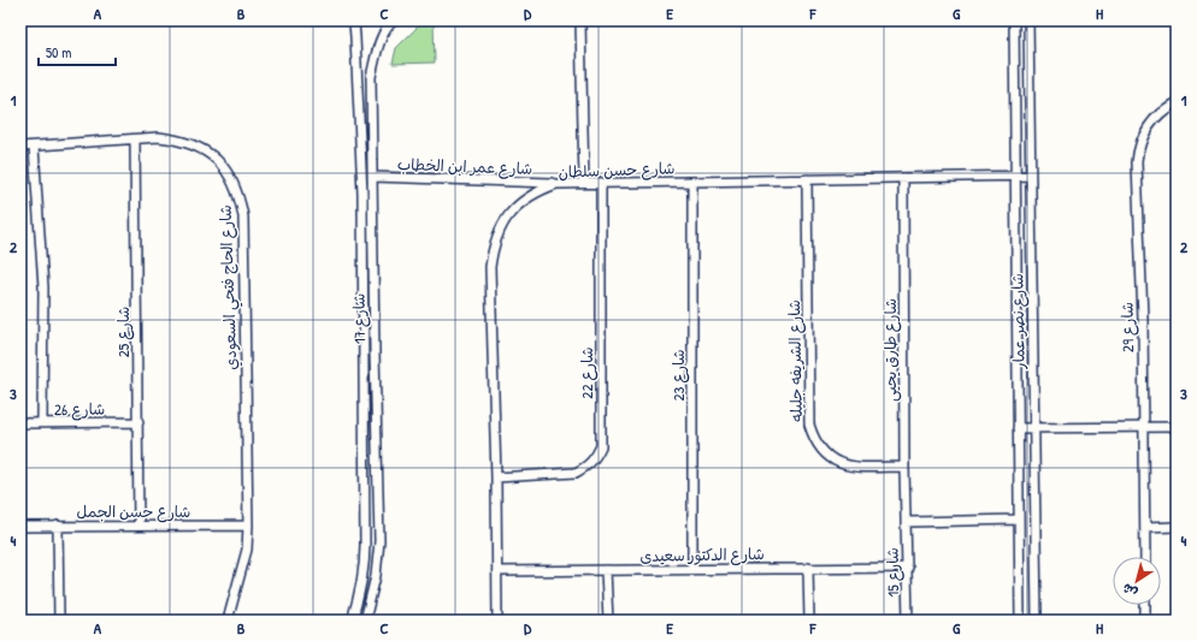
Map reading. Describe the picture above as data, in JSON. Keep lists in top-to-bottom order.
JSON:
{
  "streets": {
    "street": [
      "شارع عمر ابن الخطاب",
      "شارع حسن سلطان",
      "شارع الحاج فتحي السعودي",
      "شارع 17",
      "شارع نصر عمار",
      "شارع 29",
      "شارع 25",
      "شارع طارق يحيى",
      "شارع الشريفه جليله",
      "شارع 22",
      "شارع 23",
      "شارع 26",
      "شارع حسن الجمل",
      "شارع الدكتور سعيدى",
      "شارع 15"
    ]
  },
  "crossings": [
    ["شارع عمر ابن الخطاب", "شارع حسن سلطان"],
    ["شارع عمر ابن الخطاب", "شارع 17"],
    ["شارع حسن سلطان", "شارع نصر عمار"],
    ["شارع حسن سلطان", "شارع طارق يحيى"],
    ["شارع حسن سلطان", "شارع الشريفه جليله"],
    ["شارع حسن سلطان", "شارع 22"],
    ["شارع حسن سلطان", "شارع 23"],
    ["شارع حسن سلطان", "شارع الدكتور سعيدى"],
    ["شارع الحاج فتحي السعودي", "شارع 25"],
    ["شارع الحاج فتحي السعودي", "شارع حسن الجمل"],
    ["شارع 25", "شارع 26"],
    ["شارع 25", "شارع حسن الجمل"],
    ["شارع طارق يحيى", "شارع الشريفه جليله"],
    ["شارع طارق يحيى", "شارع 15"],
    ["شارع 23", "شارع الدكتور سعيدى"],
    ["شارع الدكتور سعيدى", "شارع 15"]
  ],
  "scale_bar": "50 m",
  "north": "bottom left",
  "grid": {
    "columns": [
      "A",
      "B",
      "C",
      "D",
      "E",
      "F",
      "G",
      "H"
    ],
    "rows": [
      "1",
      "2",
      "3",
      "4"
    ]
  }
}
